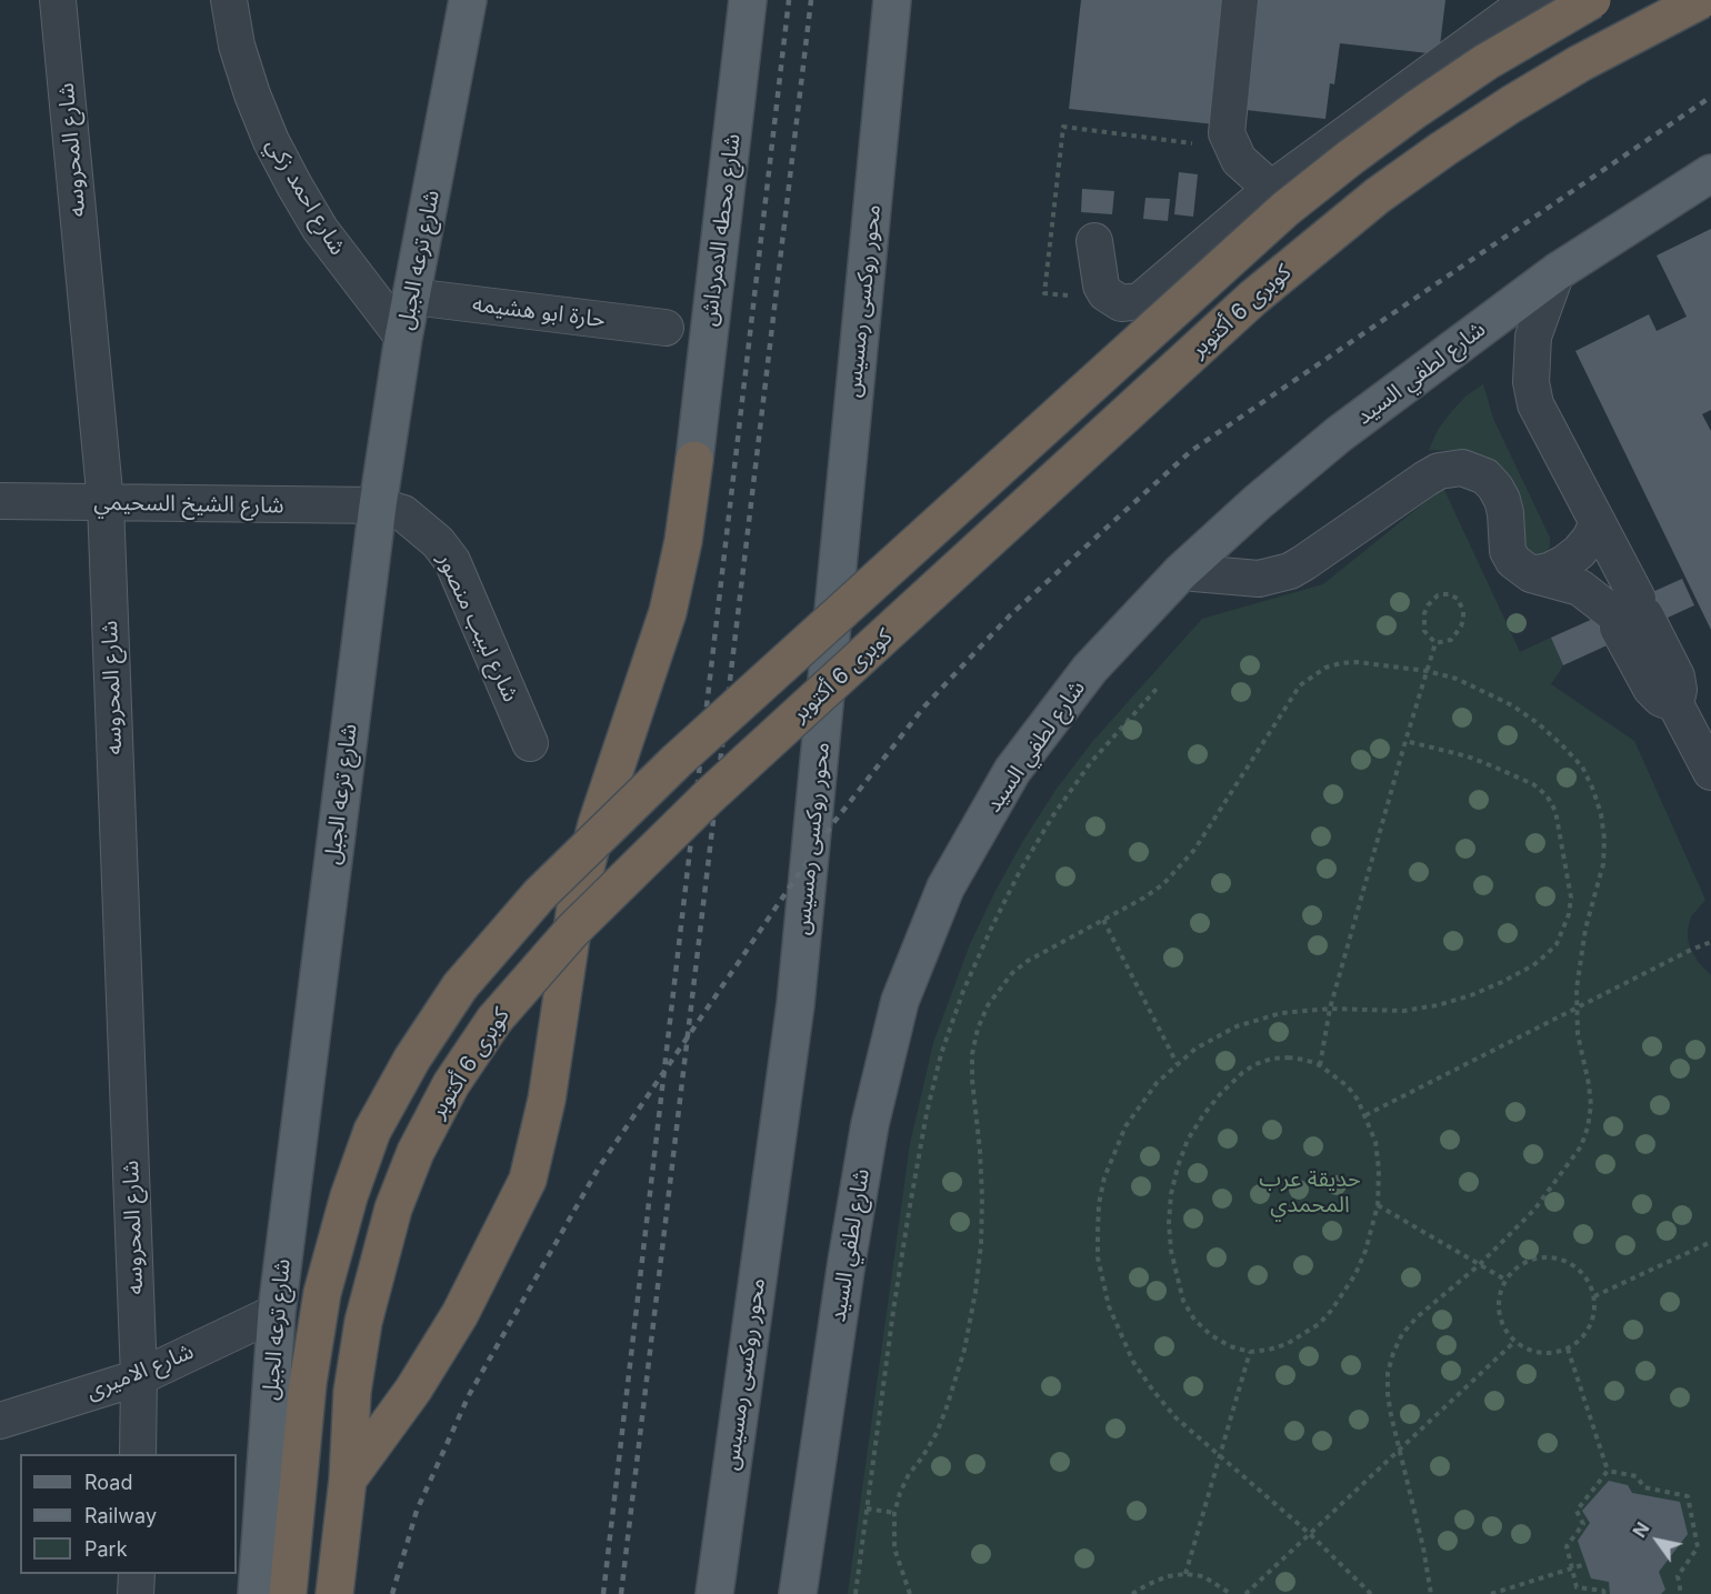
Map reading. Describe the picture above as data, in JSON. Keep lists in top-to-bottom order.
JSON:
{
  "streets": {
    "highway": ["كوبرى 6 أكتوبر"],
    "main road": [
      "شارع محطه الدمرداش",
      "شارع ترعه الجبل",
      "محور روكسى رمسيس",
      "شارع لطفي السيد"
    ],
    "street": [
      "شارع المحروسه",
      "شارع احمد زكي",
      "حارة ابو هشيمه",
      "شارع الشيخ السحيمي",
      "شارع لبيب منصور",
      "شارع الاميرى"
    ]
  },
  "crossings": [
    ["شارع المحروسه", "شارع الشيخ السحيمي"],
    ["شارع المحروسه", "شارع الاميرى"],
    ["شارع احمد زكي", "شارع ترعه الجبل"],
    ["شارع ترعه الجبل", "حارة ابو هشيمه"],
    ["شارع ترعه الجبل", "شارع الشيخ السحيمي"],
    ["شارع ترعه الجبل", "شارع لبيب منصور"],
    ["شارع ترعه الجبل", "شارع الاميرى"],
    ["شارع الشيخ السحيمي", "شارع لبيب منصور"]
  ],
  "parks": ["حديقة عرب المحمدي"],
  "legend": ["Road", "Railway", "Park"],
  "north": "top left"
}
